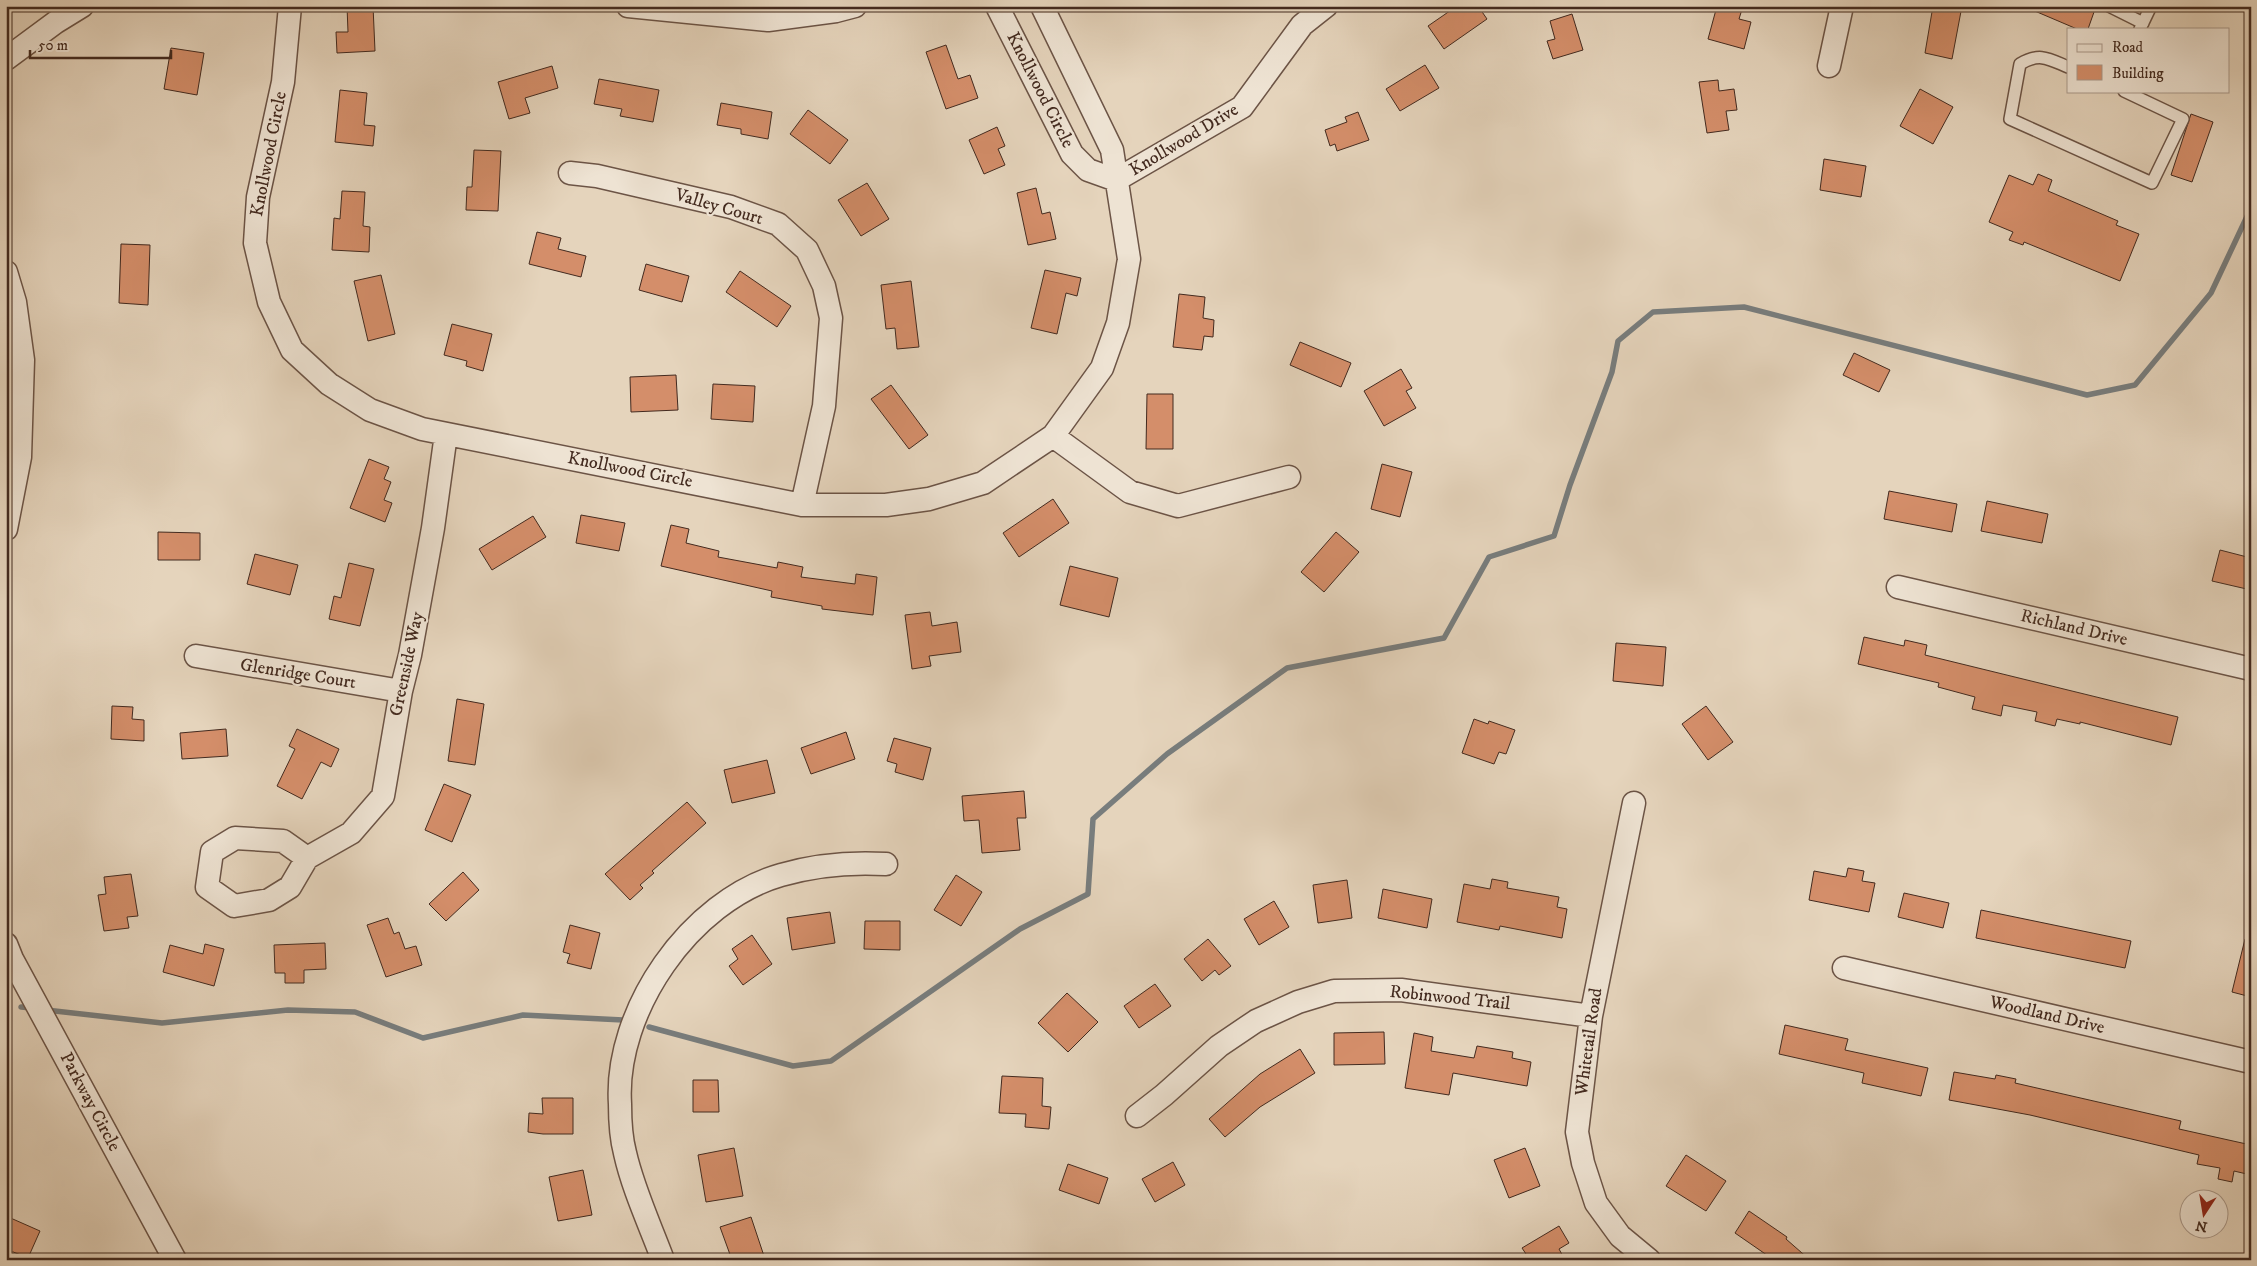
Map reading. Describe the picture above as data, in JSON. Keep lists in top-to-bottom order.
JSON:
{
  "streets": {
    "street": [
      "Knollwood Circle",
      "Knollwood Drive",
      "Valley Court",
      "Richland Drive",
      "Greenside Way",
      "Glenridge Court",
      "Robinwood Trail",
      "Woodland Drive",
      "Whitetail Road",
      "Parkway Circle"
    ]
  },
  "crossings": [
    ["Knollwood Circle", "Knollwood Drive"],
    ["Knollwood Circle", "Valley Court"],
    ["Knollwood Circle", "Greenside Way"],
    ["Greenside Way", "Glenridge Court"],
    ["Robinwood Trail", "Whitetail Road"]
  ],
  "legend": ["Road", "Building"],
  "scale_bar": "50 m",
  "north": "bottom"
}
